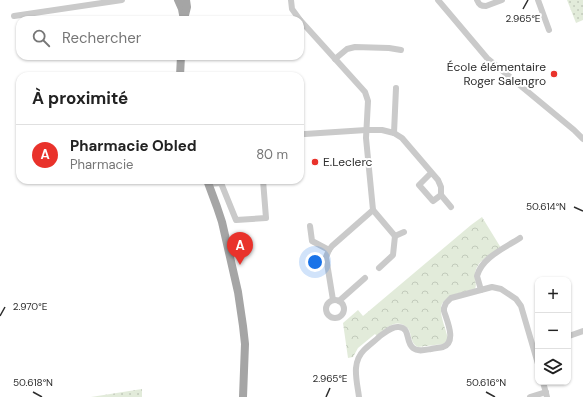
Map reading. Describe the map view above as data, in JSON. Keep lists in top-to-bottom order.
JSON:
{
  "places": ["École élémentaire Roger Salengro", "E.Leclerc"],
  "page": {
    "search": "Rechercher",
    "heading": "À proximité",
    "list": [
      {
        "mark": "A",
        "name": "Pharmacie Obled",
        "note": "Pharmacie",
        "value": "80 m"
      }
    ],
    "pins": "A",
    "map_buttons": ["+", "−"]
  },
  "coordinates": [
    "2.965°E",
    "50.614°N",
    "2.970°E",
    "50.618°N",
    "50.616°N"
  ]
}
